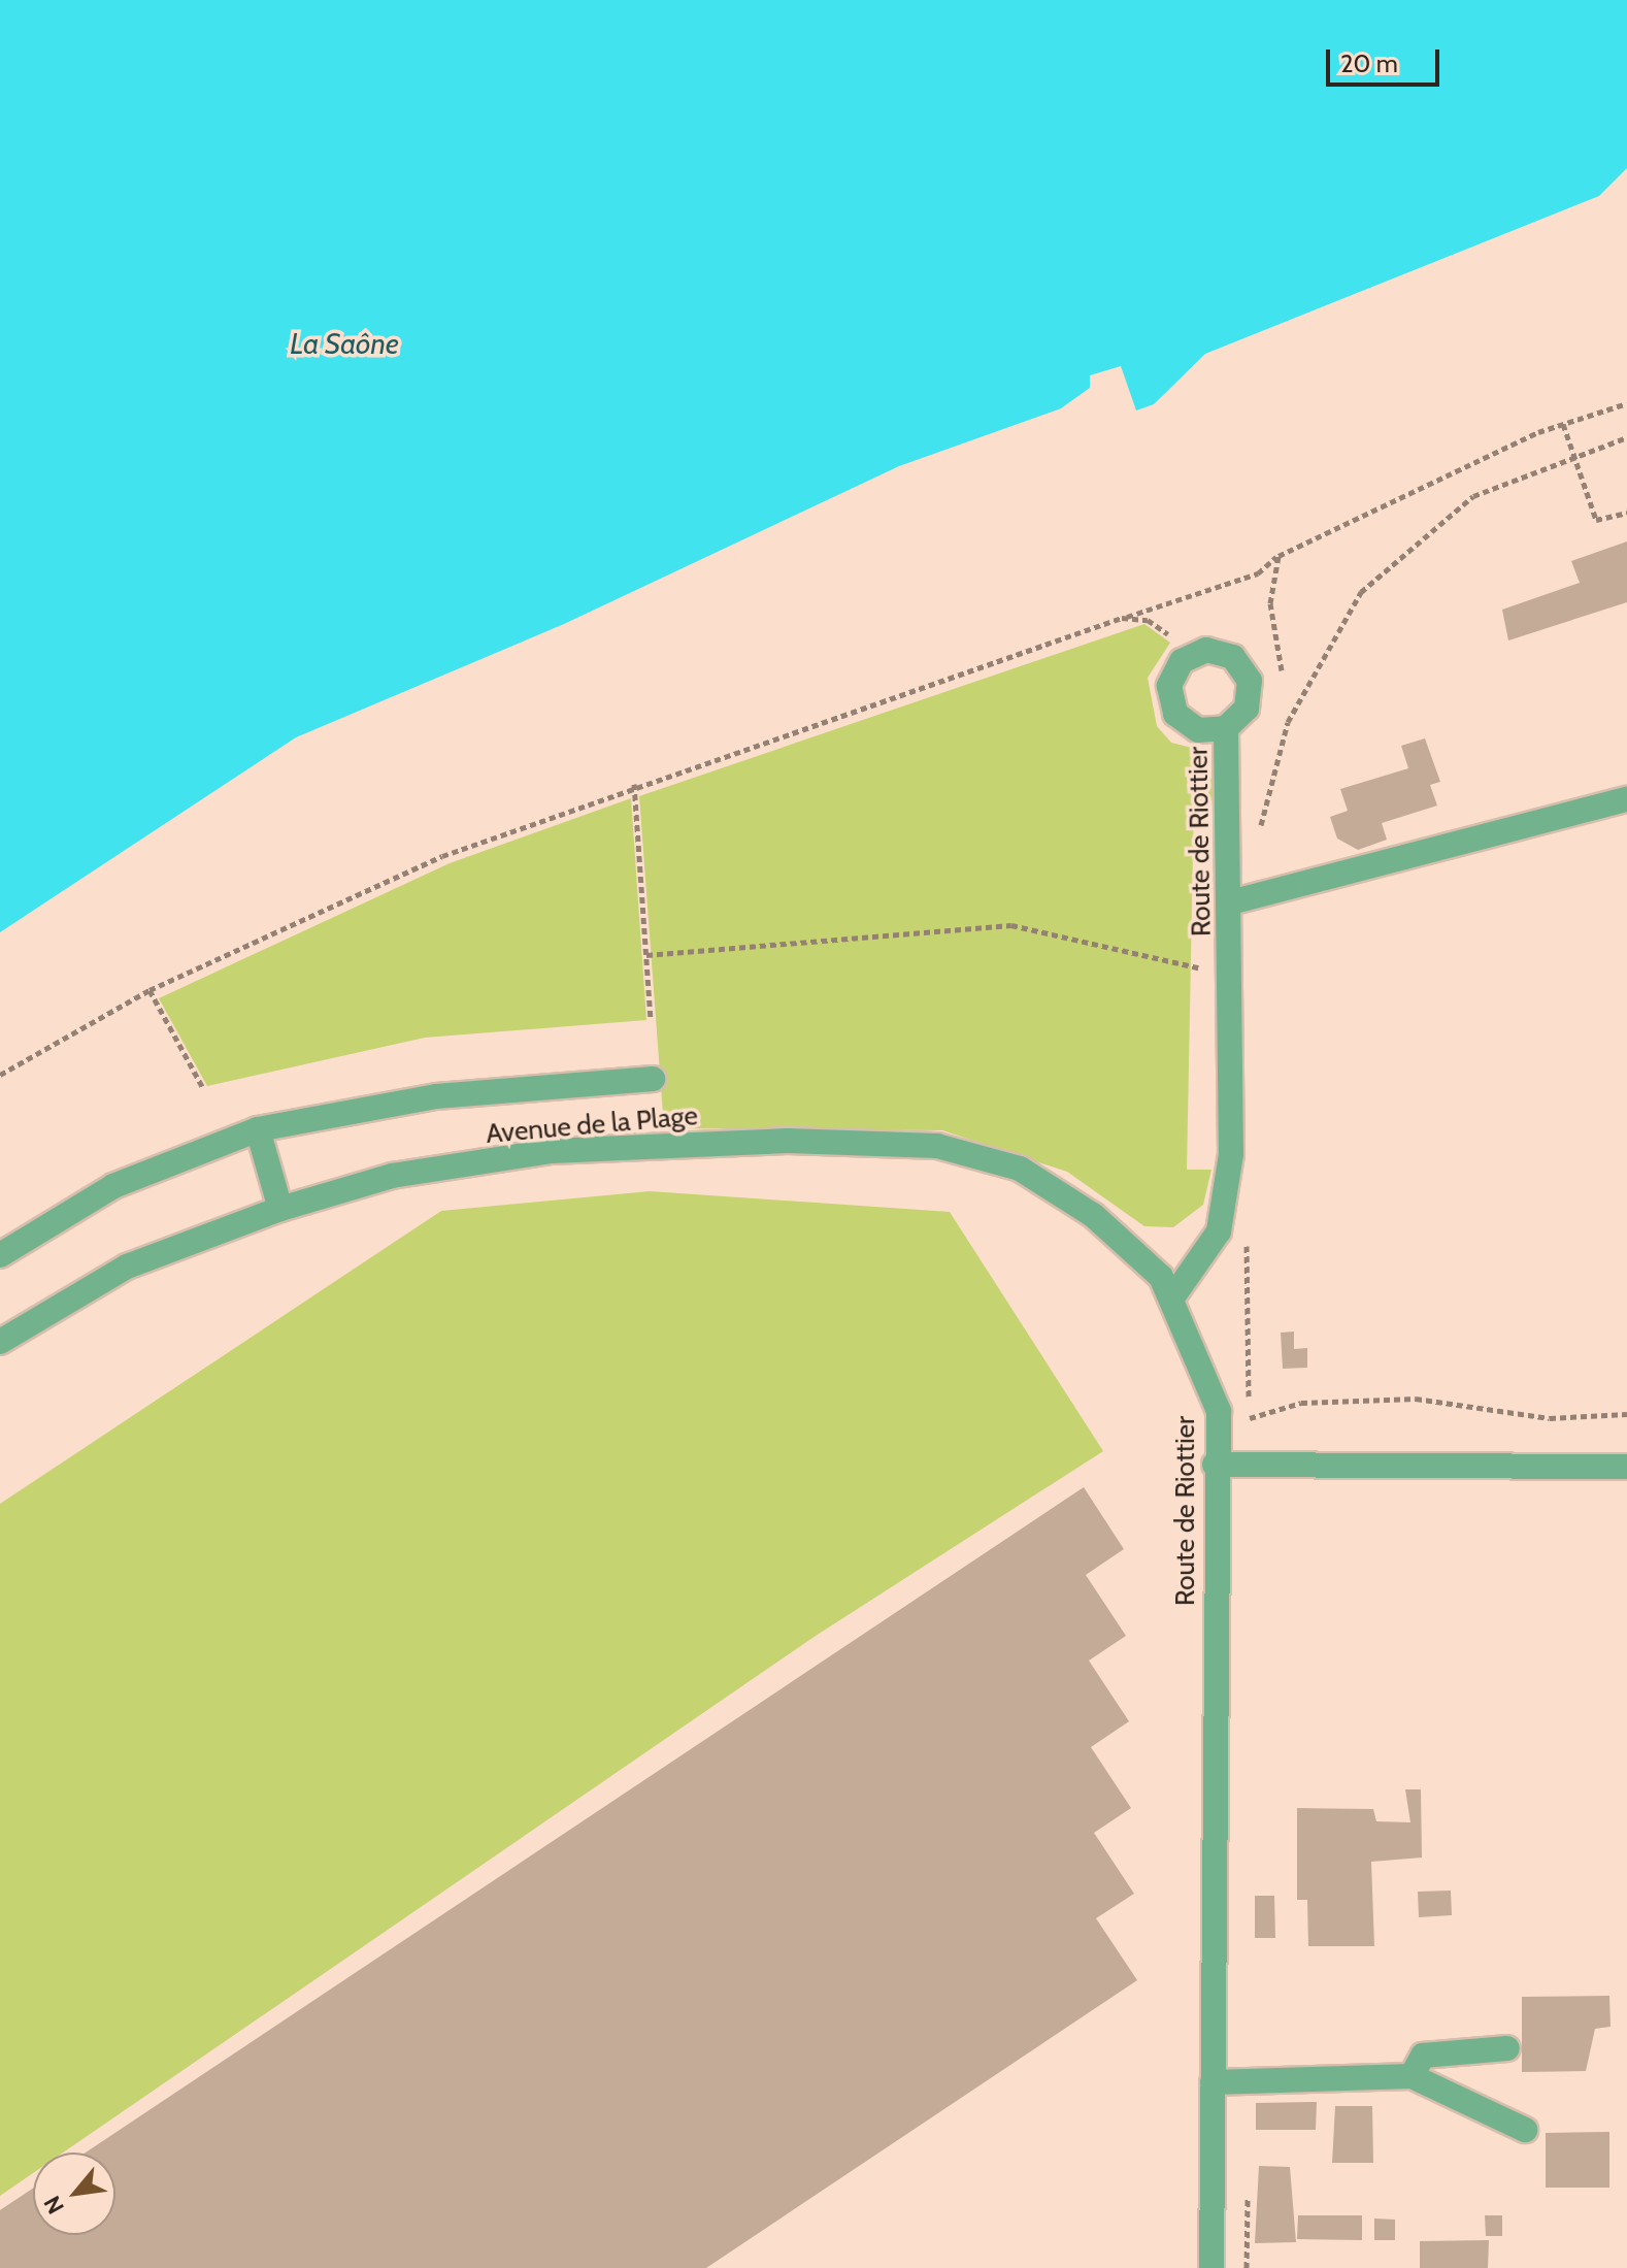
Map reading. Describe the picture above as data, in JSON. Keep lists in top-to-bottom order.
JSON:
{
  "streets": {
    "street": ["Route de Riottier", "Avenue de la Plage"]
  },
  "crossings": [
    ["Route de Riottier", "Avenue de la Plage"]
  ],
  "water": ["La Saône"],
  "scale_bar": "20 m",
  "north": "bottom left"
}
